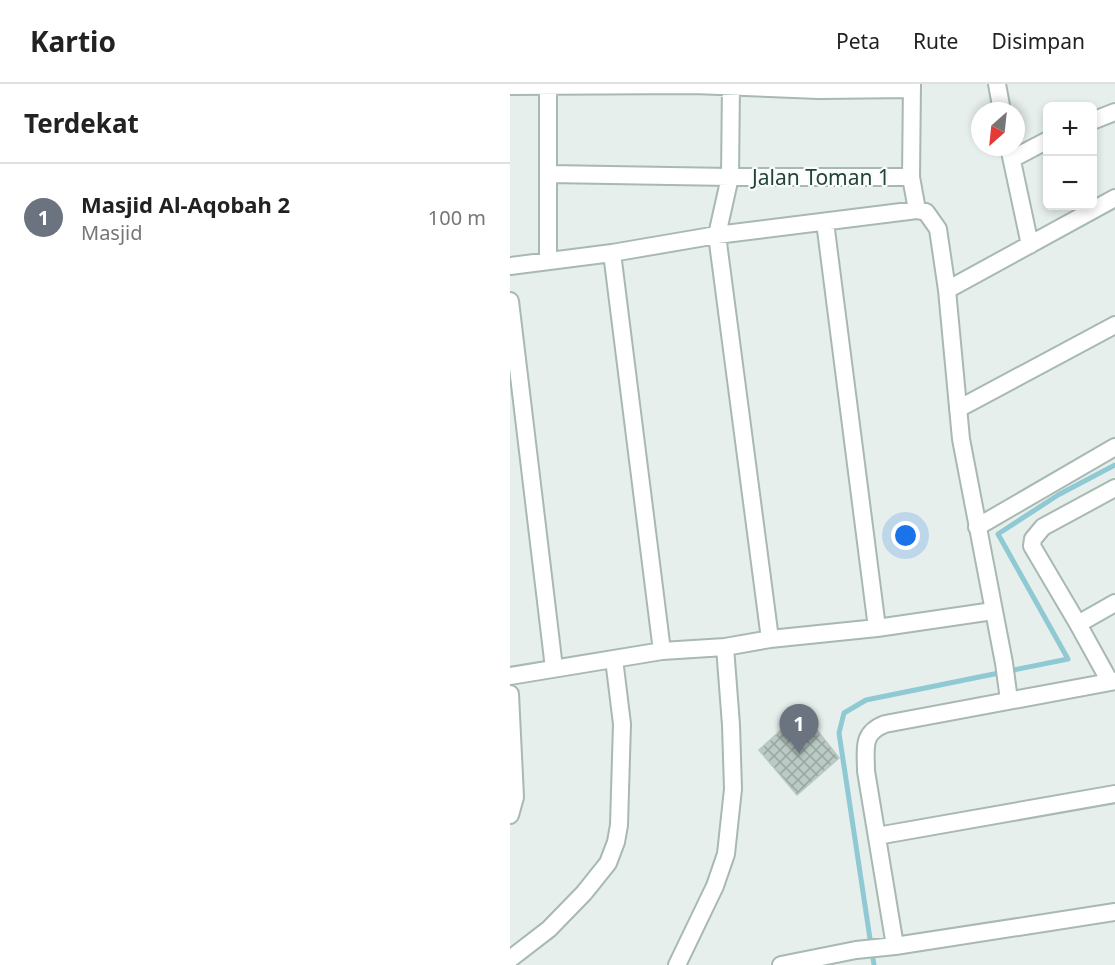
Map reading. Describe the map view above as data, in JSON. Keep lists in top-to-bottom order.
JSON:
{
  "streets": {
    "street": ["Jalan Toman 1"]
  },
  "north": "bottom left",
  "page": {
    "header": "Kartio",
    "nav": ["Peta", "Rute", "Disimpan"],
    "heading": "Terdekat",
    "map_buttons": ["+", "−"],
    "list": [
      {
        "mark": "1",
        "name": "Masjid Al-Aqobah 2",
        "note": "Masjid",
        "value": "100 m"
      }
    ],
    "pins": "1"
  }
}
